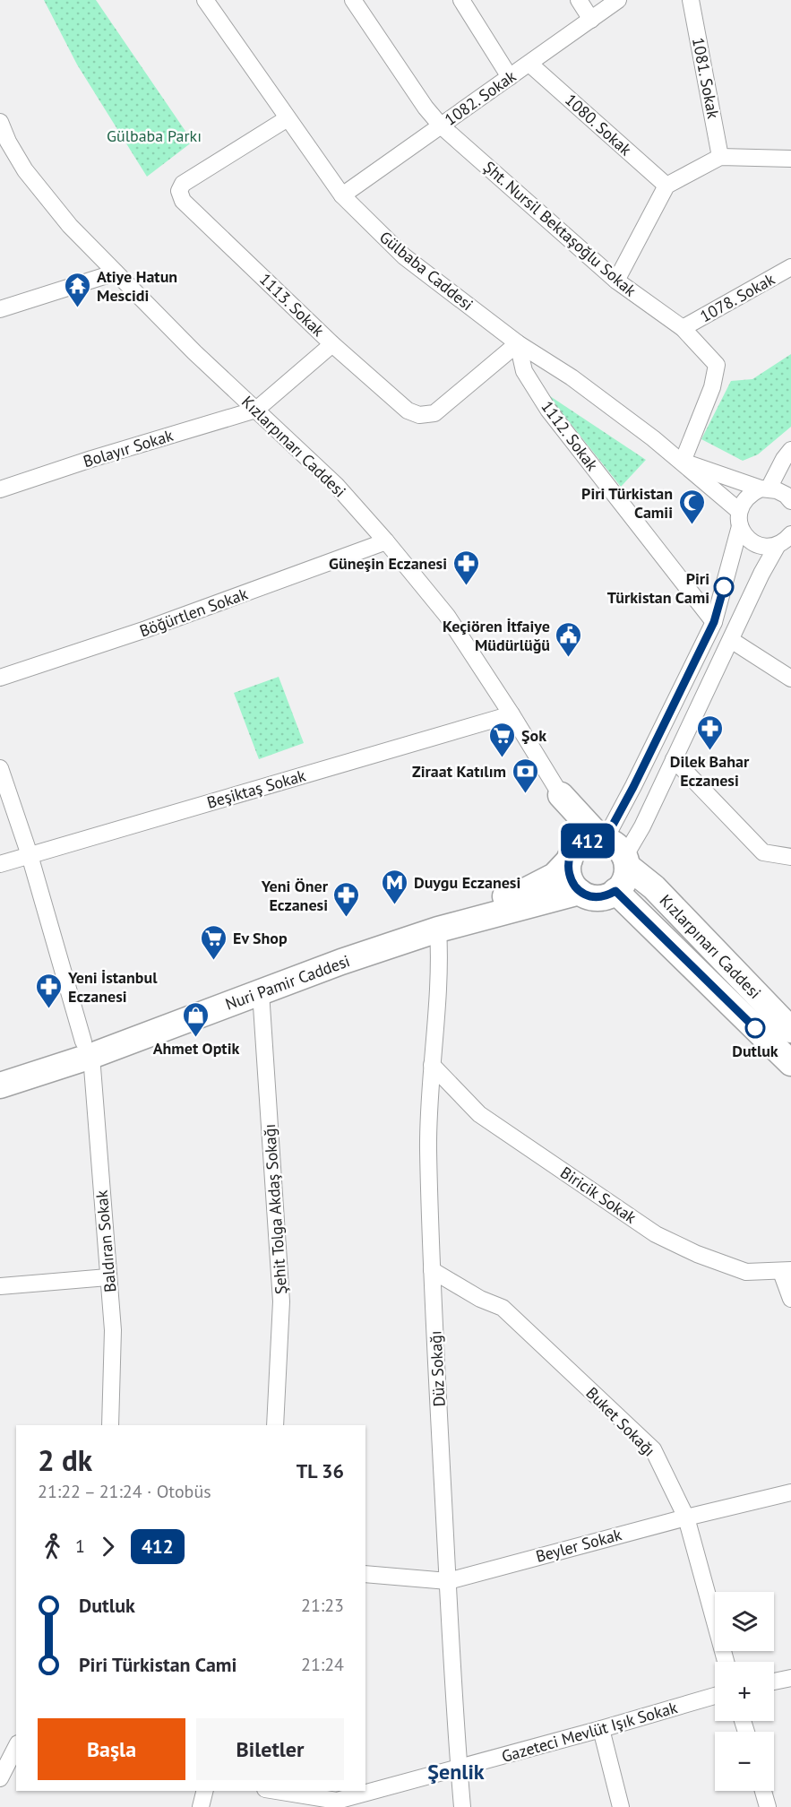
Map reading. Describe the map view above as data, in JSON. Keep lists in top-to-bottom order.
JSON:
{
  "streets": {
    "main road": ["Kızlarpınarı Caddesi", "Nuri Pamir Caddesi"],
    "street": [
      "1081. Sokak",
      "1082. Sokak",
      "1080. Sokak",
      "Şht. Nursil Bektaşoğlu Sokak",
      "Gülbaba Caddesi",
      "1078. Sokak",
      "1113. Sokak",
      "1112. Sokak",
      "Bolayır Sokak",
      "Böğürtlen Sokak",
      "Beşiktaş Sokak",
      "Biricik Sokak",
      "Şehit Tolga Akdaş Sokağı",
      "Baldıran Sokak",
      "Düz Sokağı",
      "Buket Sokağı",
      "Beyler Sokak",
      "Gazeteci Mevlüt Işık Sokak"
    ]
  },
  "crossings": [
    ["1082. Sokak", "1080. Sokak"],
    ["1082. Sokak", "Şht. Nursil Bektaşoğlu Sokak"],
    ["1082. Sokak", "Gülbaba Caddesi"],
    ["Şht. Nursil Bektaşoğlu Sokak", "Gülbaba Caddesi"],
    ["Şht. Nursil Bektaşoğlu Sokak", "1078. Sokak"],
    ["Gülbaba Caddesi", "1113. Sokak"],
    ["Gülbaba Caddesi", "1112. Sokak"],
    ["1113. Sokak", "1112. Sokak"],
    ["Kızlarpınarı Caddesi", "Bolayır Sokak"],
    ["Kızlarpınarı Caddesi", "Böğürtlen Sokak"],
    ["Kızlarpınarı Caddesi", "Beşiktaş Sokak"],
    ["Kızlarpınarı Caddesi", "Nuri Pamir Caddesi"],
    ["Beşiktaş Sokak", "Baldıran Sokak"],
    ["Nuri Pamir Caddesi", "Şehit Tolga Akdaş Sokağı"],
    ["Nuri Pamir Caddesi", "Baldıran Sokak"],
    ["Nuri Pamir Caddesi", "Düz Sokağı"],
    ["Biricik Sokak", "Düz Sokağı"],
    ["Düz Sokağı", "Buket Sokağı"],
    ["Düz Sokağı", "Beyler Sokak"],
    ["Düz Sokağı", "Gazeteci Mevlüt Işık Sokak"],
    ["Buket Sokağı", "Beyler Sokak"]
  ],
  "districts": ["Şenlik"],
  "parks": ["Gülbaba Parkı"],
  "places": {
    "temple": ["Atiye Hatun Mescidi"],
    "mosque": ["Piri Türkistan Camii"],
    "pharmacy": [
      "Güneşin Eczanesi",
      "Dilek Bahar Eczanesi",
      "Yeni Öner Eczanesi",
      "Yeni İstanbul Eczanesi"
    ],
    "other": ["Piri Türkistan Cami", "Dutluk"],
    "public building": ["Keçiören İtfaiye Müdürlüğü"],
    "supermarket": ["Şok", "Ev Shop"],
    "bank": ["Ziraat Katılım"],
    "metro station": ["Duygu Eczanesi"],
    "shop": ["Ahmet Optik"]
  },
  "lines": ["bus line 412"],
  "page": {
    "on_map": "412",
    "heading": ["2 dk", "21:22 – 21:24 · Otobüs", "TL 36"],
    "legs": ["1", "412"],
    "list": [
      {
        "name": "Dutluk",
        "value": "21:23"
      },
      {
        "name": "Piri Türkistan Cami",
        "value": "21:24"
      }
    ],
    "map_buttons": ["+", "−"],
    "buttons": ["Başla", "Biletler"]
  }
}
